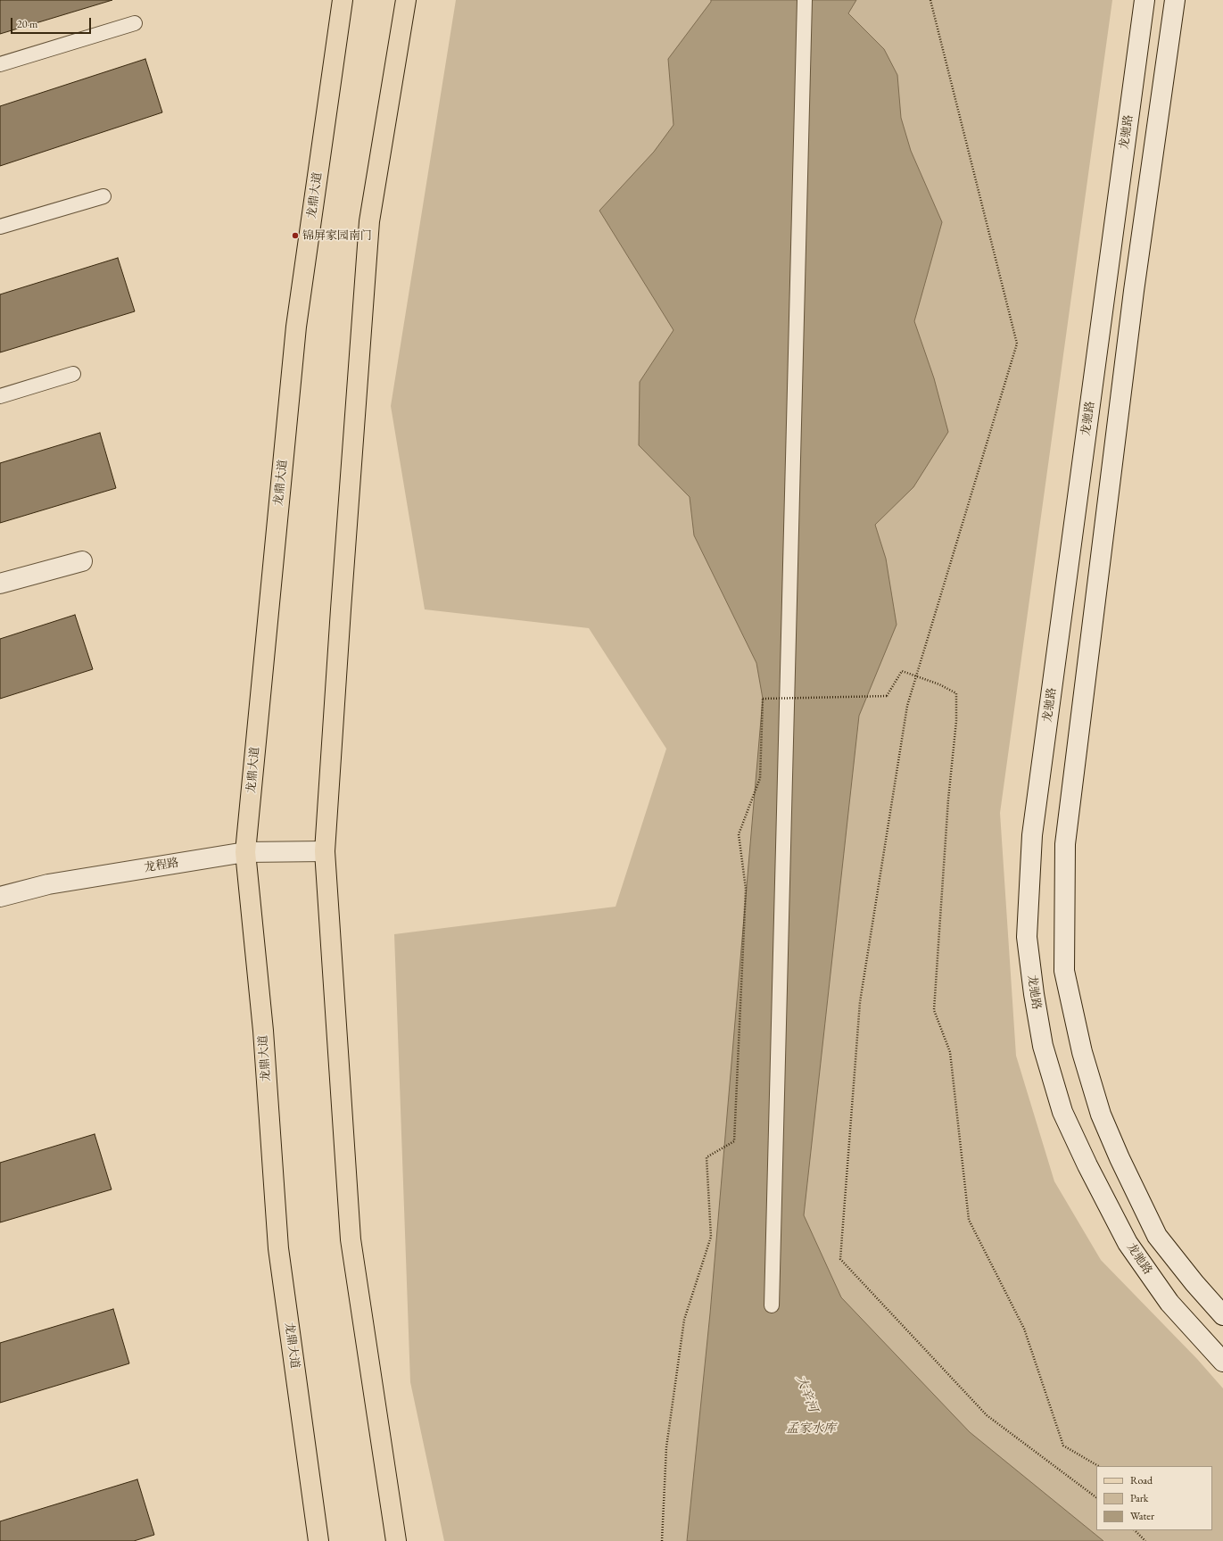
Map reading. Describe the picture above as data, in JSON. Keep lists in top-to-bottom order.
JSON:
{
  "streets": {
    "main road": ["龙驰路", "龙鼎大道", "龙程路"]
  },
  "crossings": [
    ["龙鼎大道", "龙程路"]
  ],
  "water": ["大辛河", "孟家水库"],
  "places": ["锦屏家园南门"],
  "legend": ["Road", "Park", "Water"],
  "scale_bar": "20 m"
}
